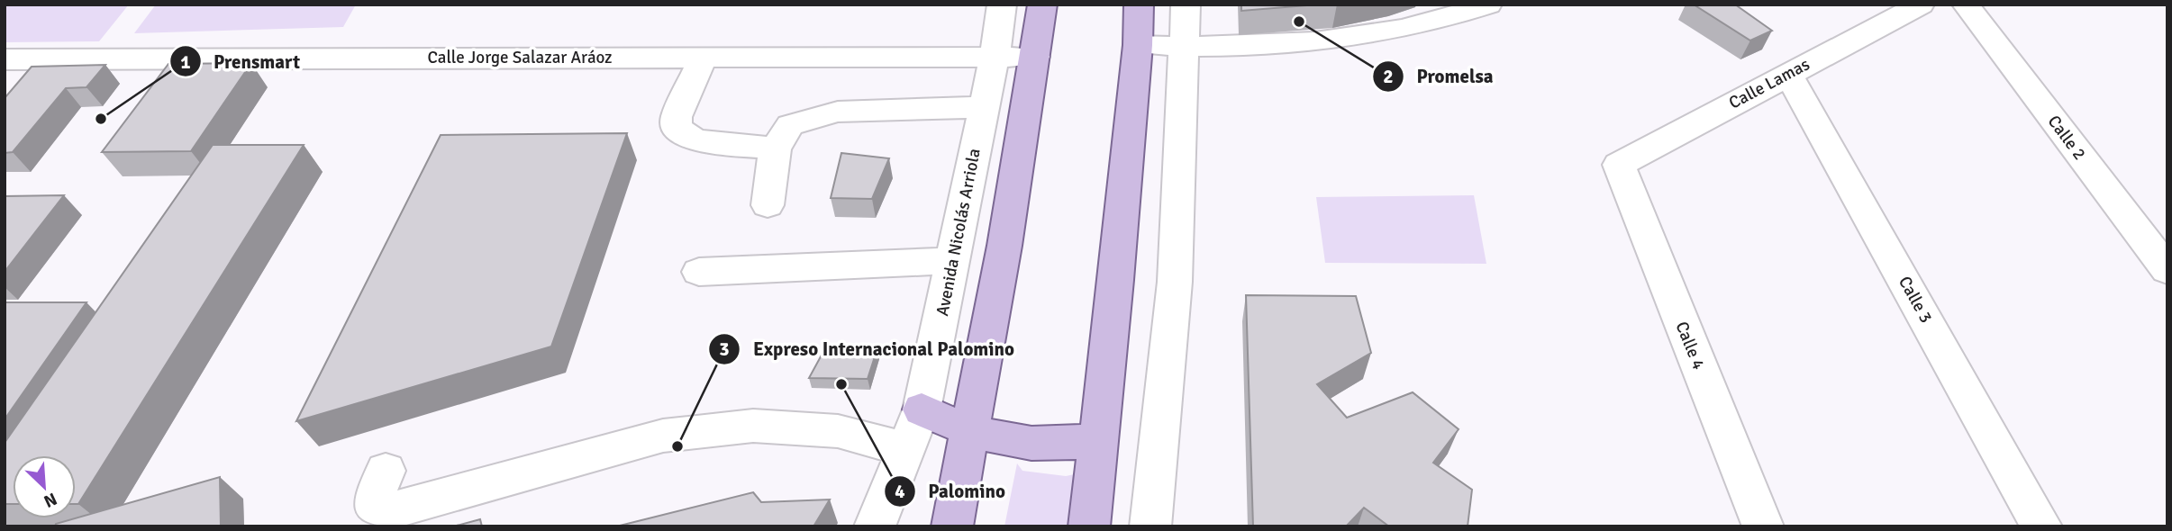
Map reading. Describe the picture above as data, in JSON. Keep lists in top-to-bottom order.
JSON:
{
  "streets": {
    "street": [
      "Calle Jorge Salazar Aráoz",
      "Calle Lamas",
      "Calle 2",
      "Avenida Nicolás Arriola",
      "Calle 3",
      "Calle 4"
    ]
  },
  "crossings": [
    ["Calle Jorge Salazar Aráoz", "Avenida Nicolás Arriola"],
    ["Calle Lamas", "Calle 3"],
    ["Calle Lamas", "Calle 4"]
  ],
  "places": [
    "Promelsa",
    "Prensmart",
    "Palomino",
    "Expreso Internacional Palomino"
  ],
  "north": "bottom right"
}
